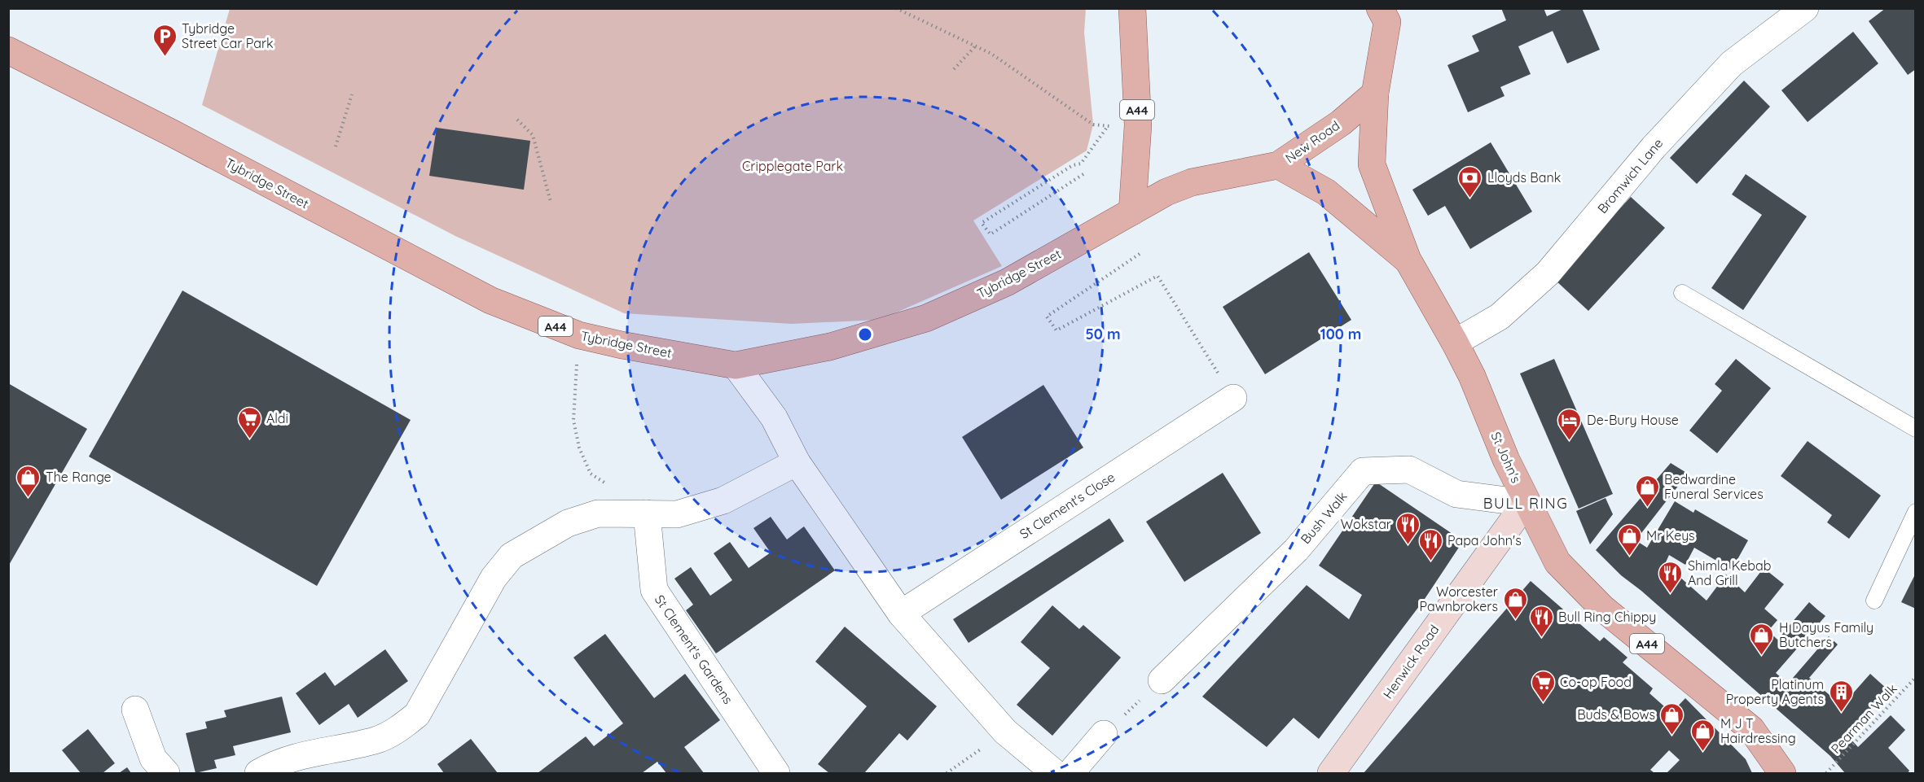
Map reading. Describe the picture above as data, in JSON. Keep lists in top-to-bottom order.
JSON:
{
  "streets": {
    "main road": [
      "A44",
      "New Road",
      "Tybridge Street",
      "St John's",
      "Henwick Road"
    ],
    "street": [
      "Bromwich Lane",
      "St Clement's Close",
      "Bush Walk",
      "St Clement's Gardens"
    ],
    "path": ["Pearman Walk"]
  },
  "crossings": [
    ["A44", "New Road"],
    ["A44", "Tybridge Street"],
    ["A44", "St John's"],
    ["New Road", "Tybridge Street"],
    ["New Road", "St John's"],
    ["Bromwich Lane", "St John's"],
    ["St John's", "Bush Walk"],
    ["St John's", "Henwick Road"],
    ["Bush Walk", "Henwick Road"]
  ],
  "districts": ["BULL RING"],
  "parks": ["Cripplegate Park"],
  "places": {
    "parking": ["Tybridge Street Car Park"],
    "bank": ["Lloyds Bank"],
    "supermarket": ["Aldi", "Co-op Food"],
    "hotel": ["De-Bury House"],
    "shop": [
      "The Range",
      "Bedwardine Funeral Services",
      "Mr Keys",
      "Worcester Pawnbrokers",
      "H Dayus Family Butchers",
      "Buds & Bows",
      "M J T Hairdressing"
    ],
    "restaurant": [
      "Wokstar",
      "Papa John's",
      "Shimla Kebab And Grill",
      "Bull Ring Chippy"
    ],
    "building": ["Platinum Property Agents"]
  },
  "rings": ["50 m", "100 m"]
}
